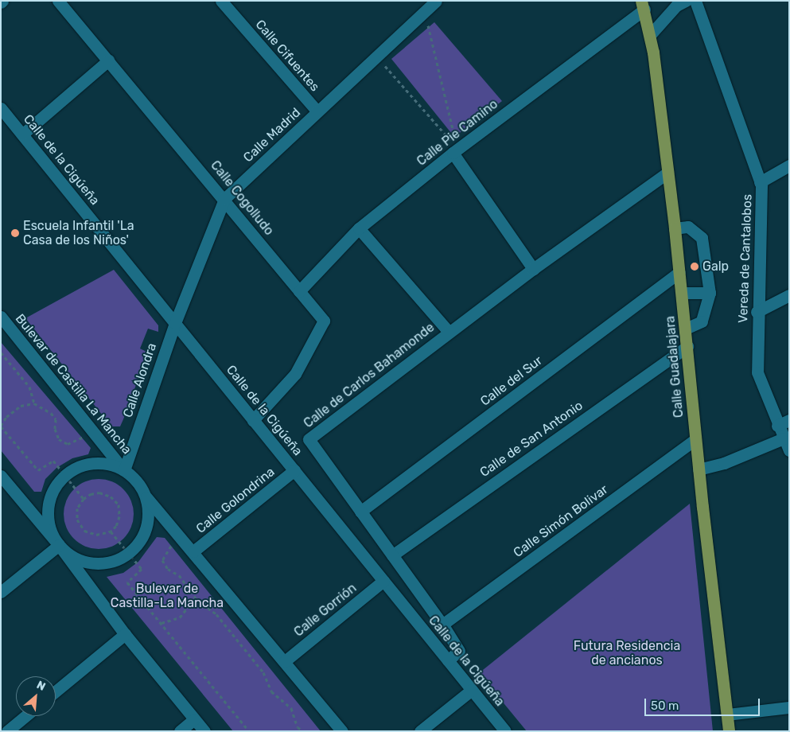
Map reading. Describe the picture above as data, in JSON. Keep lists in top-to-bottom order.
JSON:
{
  "streets": {
    "main road": ["Calle Guadalajara"],
    "street": [
      "Calle Cifuentes",
      "Calle Pie Camino",
      "Calle Madrid",
      "Calle de la Cigúeña",
      "Calle Cogolludo",
      "Vereda de Cantalobos",
      "Calle de Carlos Bahamonde",
      "Calle Alondra",
      "Calle del Sur",
      "Bulevar de Castilla La Mancha",
      "Calle de San Antonio",
      "Calle Golondrina",
      "Calle Simón Bolivar",
      "Calle Gorrión"
    ]
  },
  "crossings": [
    ["Calle Cifuentes", "Calle Madrid"],
    ["Calle Pie Camino", "Calle Cogolludo"],
    ["Calle Pie Camino", "Calle Guadalajara"],
    ["Calle Madrid", "Calle de la Cigúeña"],
    ["Calle Madrid", "Calle Cogolludo"],
    ["Calle Madrid", "Calle Alondra"],
    ["Calle de la Cigúeña", "Calle Cogolludo"],
    ["Calle de la Cigúeña", "Calle de Carlos Bahamonde"],
    ["Calle de la Cigúeña", "Calle Alondra"],
    ["Calle de la Cigúeña", "Calle Golondrina"],
    ["Calle de la Cigúeña", "Calle Gorrión"],
    ["Calle Guadalajara", "Calle de Carlos Bahamonde"],
    ["Calle Guadalajara", "Calle del Sur"],
    ["Calle Guadalajara", "Calle de San Antonio"],
    ["Calle Guadalajara", "Calle Simón Bolivar"],
    ["Calle de Carlos Bahamonde", "Calle del Sur"],
    ["Calle de Carlos Bahamonde", "Calle de San Antonio"],
    ["Calle de Carlos Bahamonde", "Calle Simón Bolivar"],
    ["Calle Alondra", "Bulevar de Castilla La Mancha"],
    ["Bulevar de Castilla La Mancha", "Calle Golondrina"],
    ["Bulevar de Castilla La Mancha", "Calle Gorrión"]
  ],
  "parks": ["Bulevar de Castilla-La Mancha", "Futura Residencia de ancianos"],
  "places": ["Escuela Infantil 'La Casa de los Niños'", "Galp"],
  "scale_bar": "50 m",
  "north": "top right"
}
